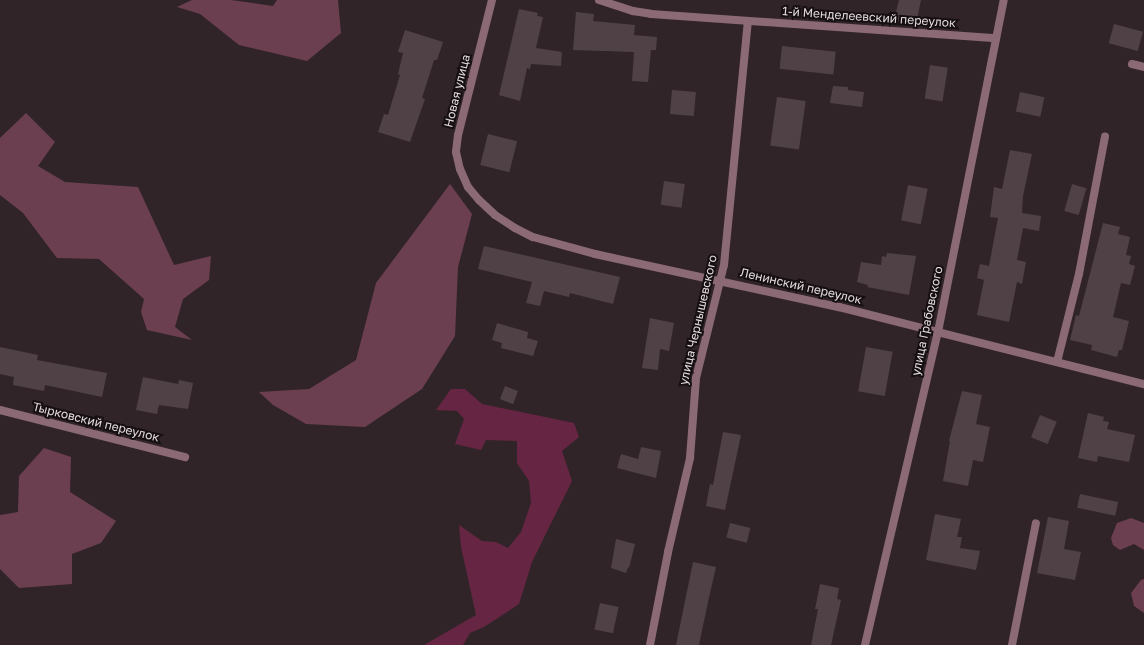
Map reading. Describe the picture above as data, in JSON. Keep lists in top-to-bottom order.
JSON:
{
  "streets": {
    "street": [
      "1-й Менделеевский переулок",
      "Новая улица",
      "Ленинский переулок",
      "улица Чернышевского",
      "улица Грабовского",
      "Тырковский переулок"
    ]
  },
  "crossings": [
    ["1-й Менделеевский переулок", "улица Чернышевского"],
    ["1-й Менделеевский переулок", "улица Грабовского"],
    ["Новая улица", "Ленинский переулок"],
    ["Ленинский переулок", "улица Чернышевского"],
    ["Ленинский переулок", "улица Грабовского"]
  ]
}
